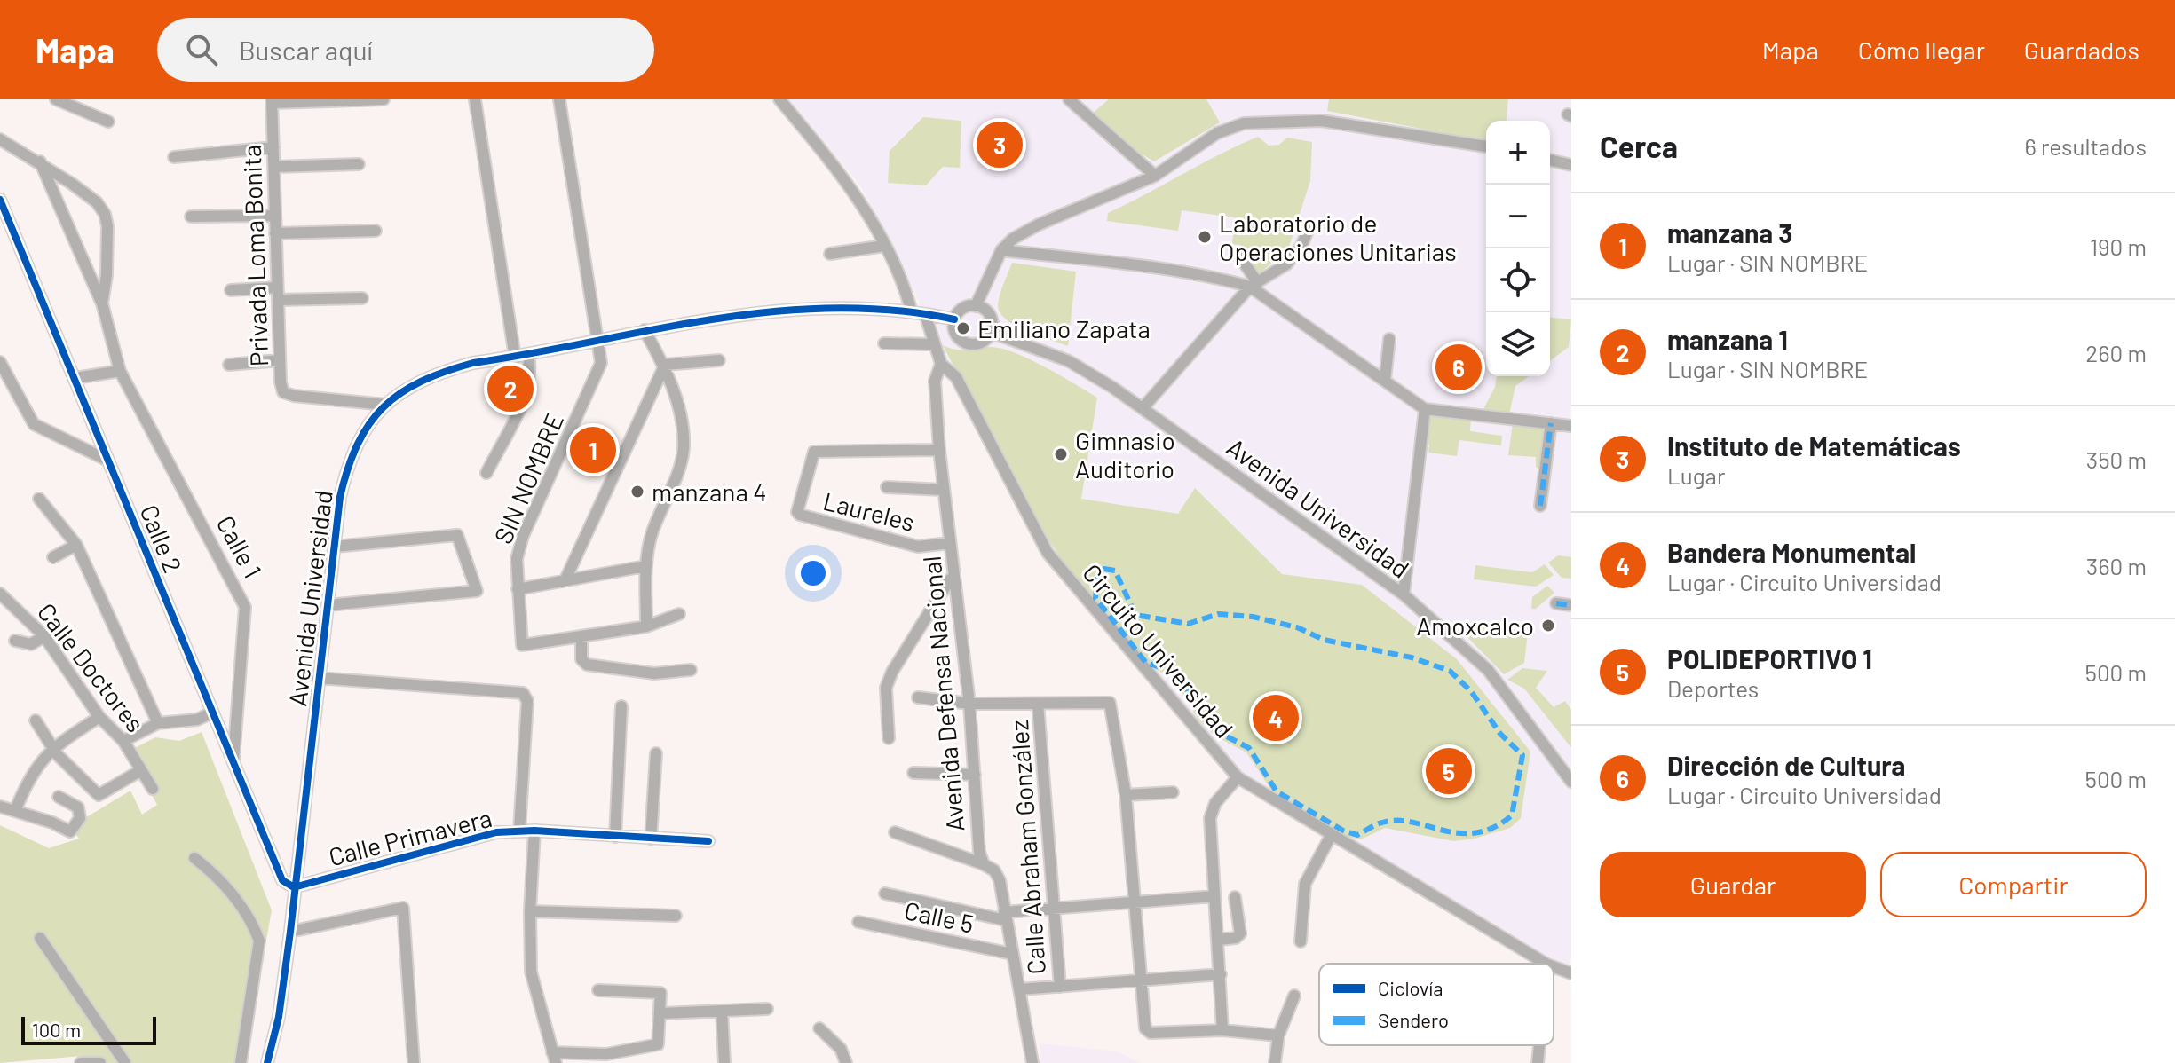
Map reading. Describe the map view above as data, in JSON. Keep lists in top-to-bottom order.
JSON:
{
  "streets": {
    "street": [
      "Privada Loma Bonita",
      "SIN NOMBRE",
      "Avenida Universidad",
      "Laureles",
      "Calle 2",
      "Calle 1",
      "Circuito Universidad",
      "Calle Doctores",
      "Avenida Defensa Nacional",
      "Calle Primavera",
      "Calle Abraham González",
      "Calle 5"
    ]
  },
  "crossings": [
    ["Privada Loma Bonita", "Avenida Universidad"],
    ["SIN NOMBRE", "Avenida Universidad"],
    ["Avenida Universidad", "Calle 2"],
    ["Avenida Universidad", "Avenida Defensa Nacional"],
    ["Avenida Universidad", "Calle Primavera"],
    ["Laureles", "Avenida Defensa Nacional"],
    ["Calle 2", "Calle 1"],
    ["Calle 2", "Calle Primavera"],
    ["Circuito Universidad", "Avenida Defensa Nacional"],
    ["Avenida Defensa Nacional", "Calle 5"]
  ],
  "places": [
    "Laboratorio de Operaciones Unitarias",
    "Emiliano Zapata",
    "Gimnasio Auditorio",
    "manzana 4",
    "Amoxcalco"
  ],
  "legend": ["Ciclovía", "Sendero"],
  "scale_bar": "100 m",
  "page": {
    "header": "Mapa",
    "search": "Buscar aquí",
    "nav": ["Mapa", "Cómo llegar", "Guardados"],
    "heading": ["Cerca", "6 resultados"],
    "pins": [
      "3",
      "6",
      "2",
      "1",
      "4",
      "5"
    ],
    "map_buttons": ["+", "−"],
    "list": [
      {
        "mark": "1",
        "name": "manzana 3",
        "note": "Lugar · SIN NOMBRE",
        "value": "190 m"
      },
      {
        "mark": "2",
        "name": "manzana 1",
        "note": "Lugar · SIN NOMBRE",
        "value": "260 m"
      },
      {
        "mark": "3",
        "name": "Instituto de Matemáticas",
        "note": "Lugar",
        "value": "350 m"
      },
      {
        "mark": "4",
        "name": "Bandera Monumental",
        "note": "Lugar · Circuito Universidad",
        "value": "360 m"
      },
      {
        "mark": "5",
        "name": "POLIDEPORTIVO 1",
        "note": "Deportes",
        "value": "500 m"
      },
      {
        "mark": "6",
        "name": "Dirección de Cultura",
        "note": "Lugar · Circuito Universidad",
        "value": "500 m"
      }
    ],
    "buttons": ["Guardar", "Compartir"],
    "scale": "100 m"
  }
}
